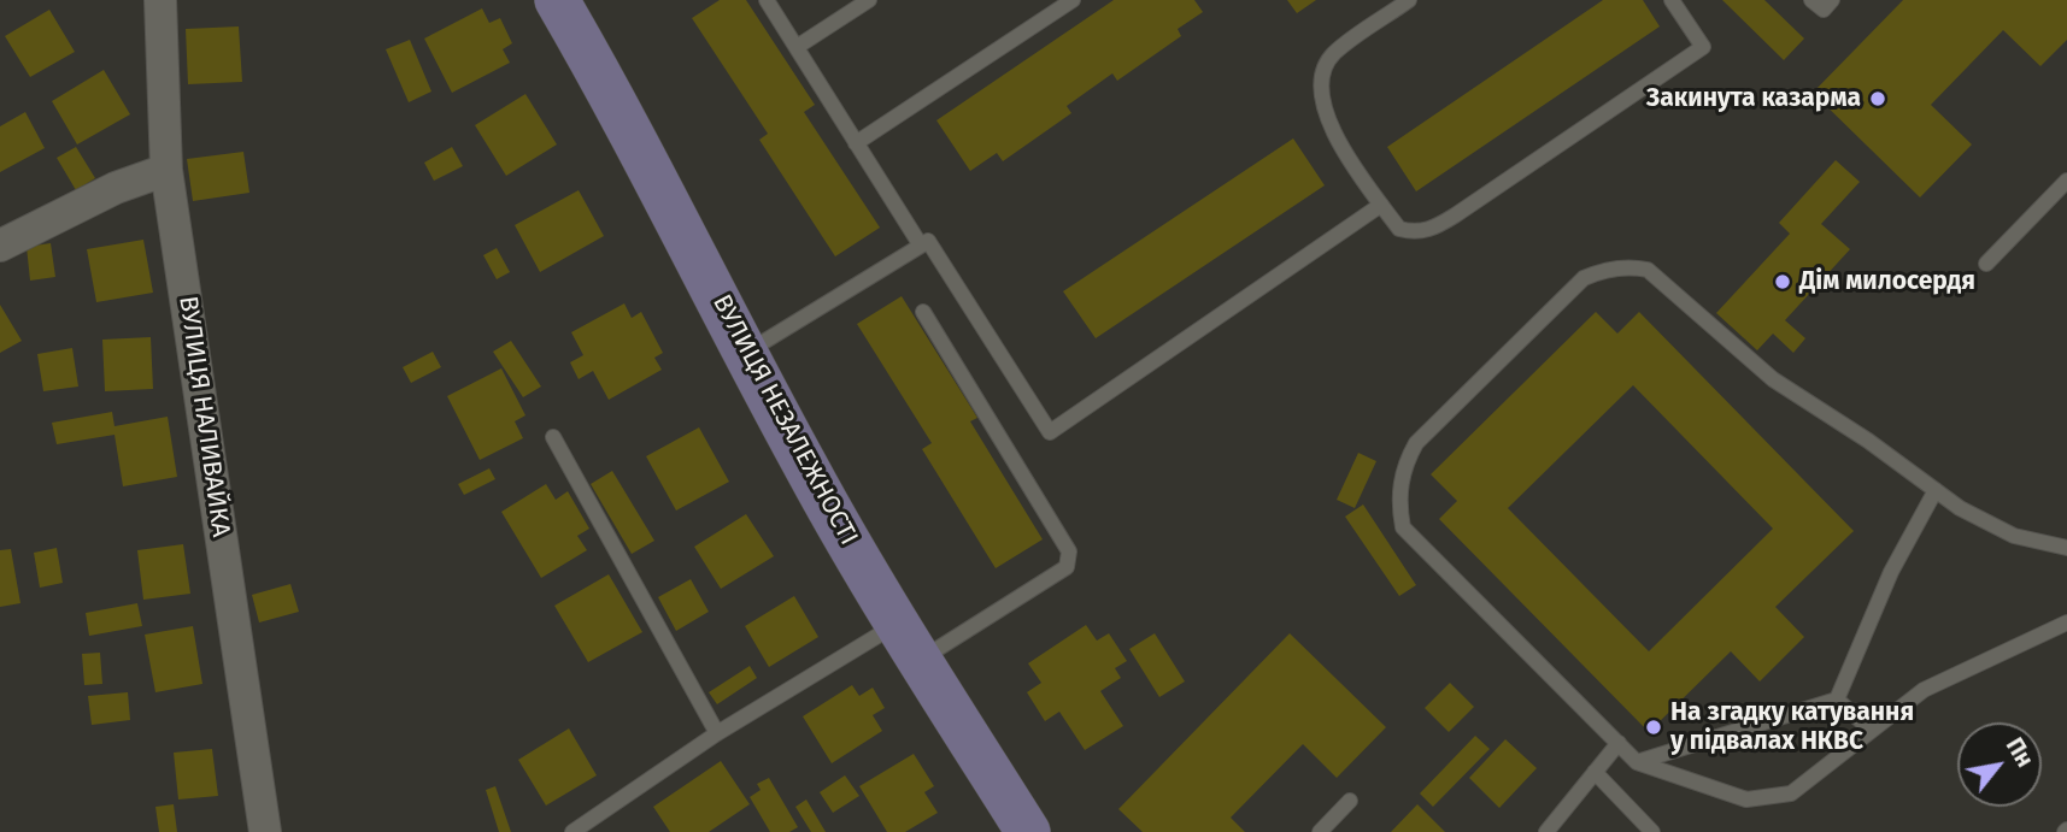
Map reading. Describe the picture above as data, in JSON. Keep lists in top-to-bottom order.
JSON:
{
  "streets": {
    "main road": ["ВУЛИЦЯ НЕЗАЛЕЖНОСТІ"],
    "street": ["ВУЛИЦЯ НАЛИВАЙКА"]
  },
  "places": ["Закинута казарма", "Дім милосердя", "На згадку катування у підвалах НКВС"],
  "north": "top right"
}
